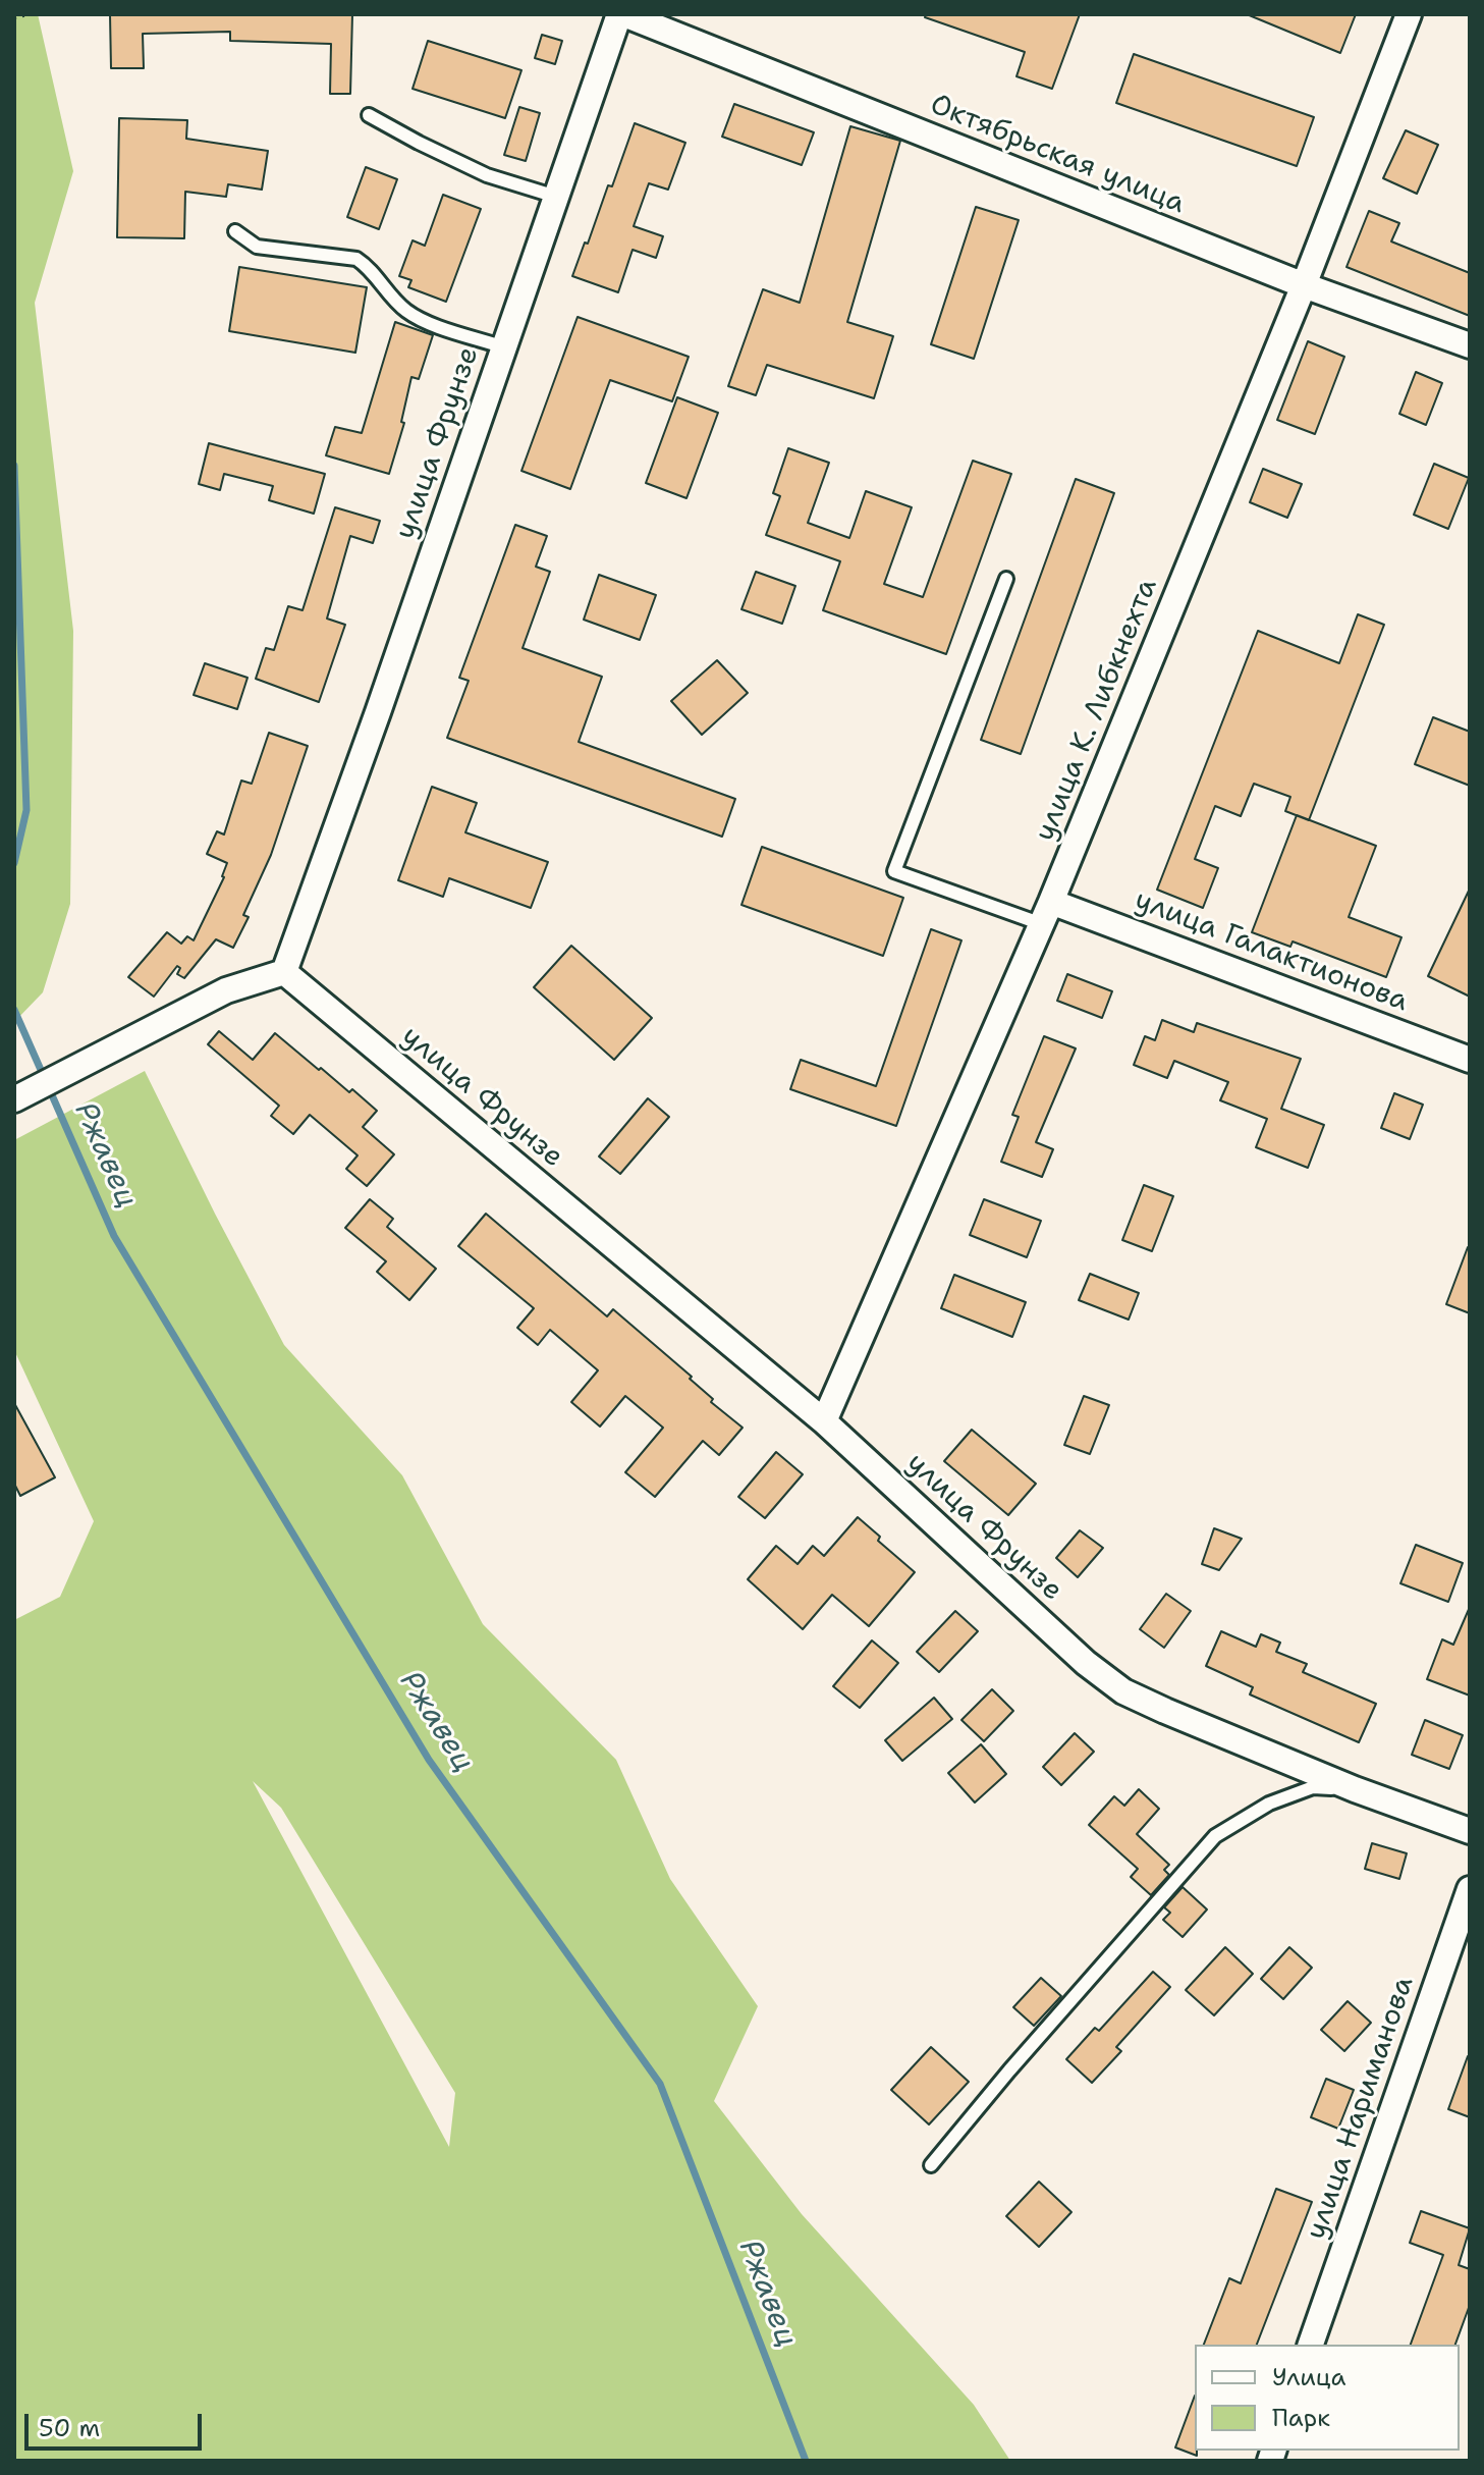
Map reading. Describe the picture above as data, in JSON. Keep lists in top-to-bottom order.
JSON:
{
  "streets": {
    "street": [
      "Октябрьская улица",
      "улица Фрунзе",
      "улица К. Либкнехта",
      "улица Галактионова",
      "улица Нариманова"
    ]
  },
  "crossings": [
    ["Октябрьская улица", "улица Фрунзе"],
    ["Октябрьская улица", "улица К. Либкнехта"],
    ["улица Фрунзе", "улица К. Либкнехта"],
    ["улица К. Либкнехта", "улица Галактионова"]
  ],
  "water": ["Ржавец"],
  "legend": ["Улица", "Парк"],
  "scale_bar": "50 m"
}
